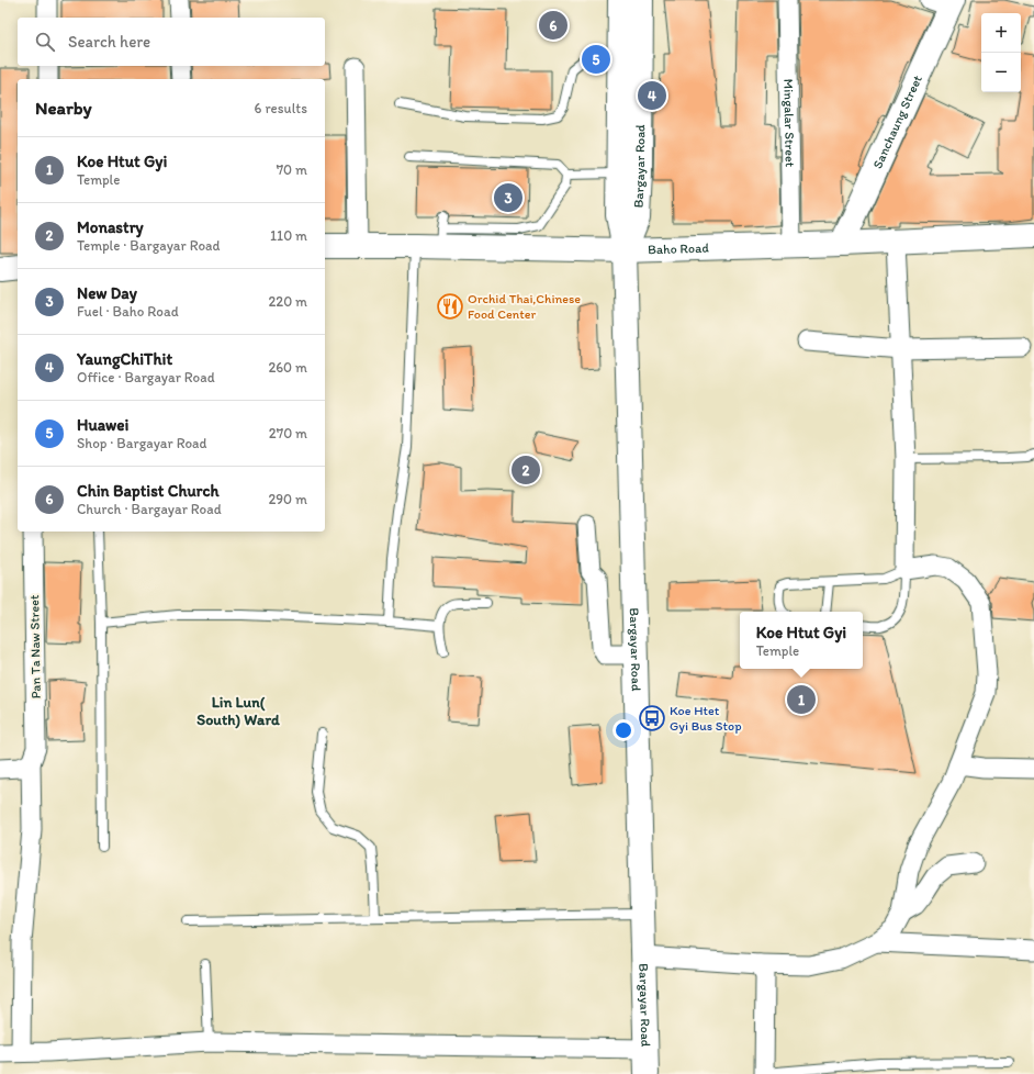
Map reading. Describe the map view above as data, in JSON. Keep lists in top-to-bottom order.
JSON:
{
  "streets": {
    "main road": ["Sanchaung Street", "Bargayar Road", "Baho Road"],
    "street": ["Mingalar Street", "Pan Ta Naw Street"]
  },
  "crossings": [
    ["Sanchaung Street", "Baho Road"],
    ["Mingalar Street", "Baho Road"],
    ["Bargayar Road", "Baho Road"]
  ],
  "districts": ["Lin Lun( South) Ward"],
  "places": {
    "restaurant": ["Orchid Thai,Chinese Food Center"],
    "bus stop": ["Koe Htet Gyi Bus Stop"]
  },
  "page": {
    "pins": [
      "6",
      "5",
      "4",
      "3",
      "2",
      "1"
    ],
    "map_buttons": ["+", "−"],
    "search": "Search here",
    "heading": ["Nearby", "6 results"],
    "list": [
      {
        "mark": "1",
        "name": "Koe Htut Gyi",
        "note": "Temple",
        "value": "70 m"
      },
      {
        "mark": "2",
        "name": "Monastry",
        "note": "Temple · Bargayar Road",
        "value": "110 m"
      },
      {
        "mark": "3",
        "name": "New Day",
        "note": "Fuel · Baho Road",
        "value": "220 m"
      },
      {
        "mark": "4",
        "name": "YaungChiThit",
        "note": "Office · Bargayar Road",
        "value": "260 m"
      },
      {
        "mark": "5",
        "name": "Huawei",
        "note": "Shop · Bargayar Road",
        "value": "270 m"
      },
      {
        "mark": "6",
        "name": "Chin Baptist Church",
        "note": "Church · Bargayar Road",
        "value": "290 m"
      }
    ],
    "popup": ["Koe Htut Gyi", "Temple"]
  }
}
